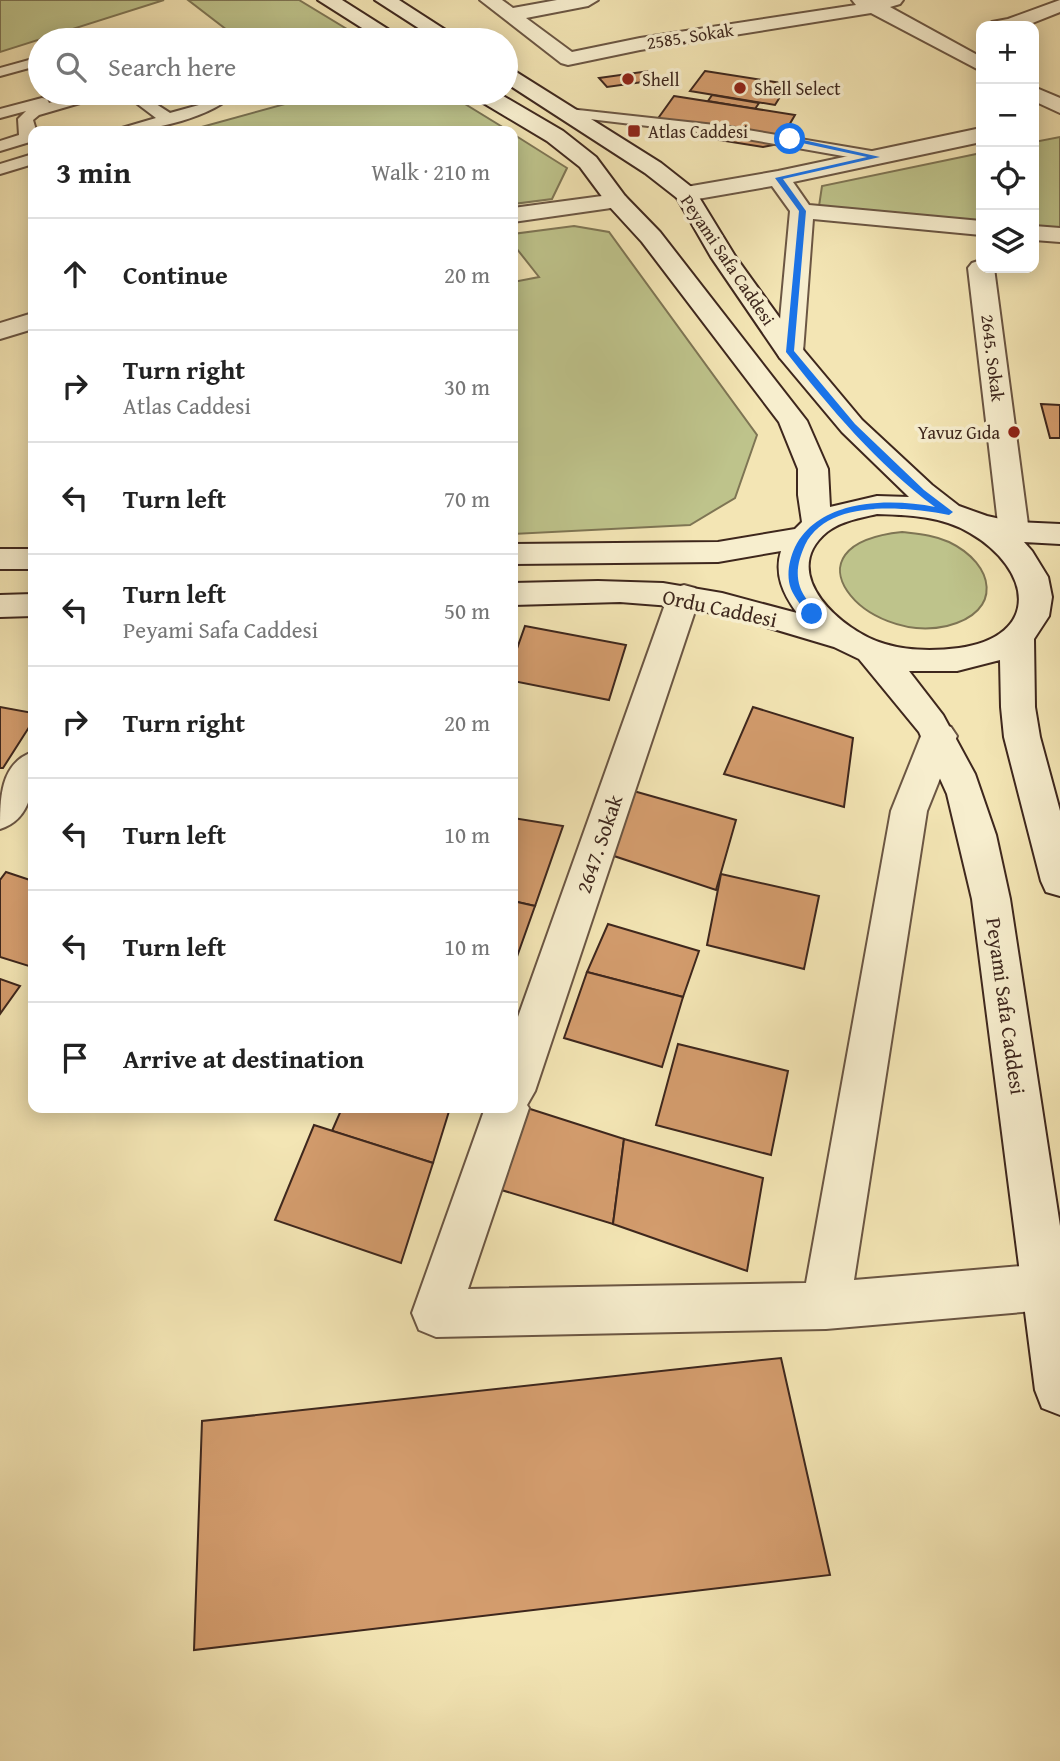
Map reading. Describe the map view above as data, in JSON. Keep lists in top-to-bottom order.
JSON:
{
  "streets": {
    "street": [
      "2585. Sokak",
      "Peyami Safa Caddesi",
      "2645. Sokak",
      "Ordu Caddesi",
      "2647. Sokak"
    ]
  },
  "crossings": [
    ["Peyami Safa Caddesi", "Ordu Caddesi"],
    ["Ordu Caddesi", "2647. Sokak"]
  ],
  "places": {
    "other": ["Shell", "Shell Select", "Yavuz Gıda"],
    "transit": ["Atlas Caddesi"]
  },
  "page": {
    "map_buttons": ["+", "−"],
    "search": "Search here",
    "heading": ["3 min", "Walk · 210 m"],
    "list": [
      ["Continue", "20 m"],
      ["Turn right", "Atlas Caddesi", "30 m"],
      ["Turn left", "70 m"],
      ["Turn left", "Peyami Safa Caddesi", "50 m"],
      ["Turn right", "20 m"],
      ["Turn left", "10 m"],
      ["Turn left", "10 m"],
      "Arrive at destination"
    ]
  }
}
